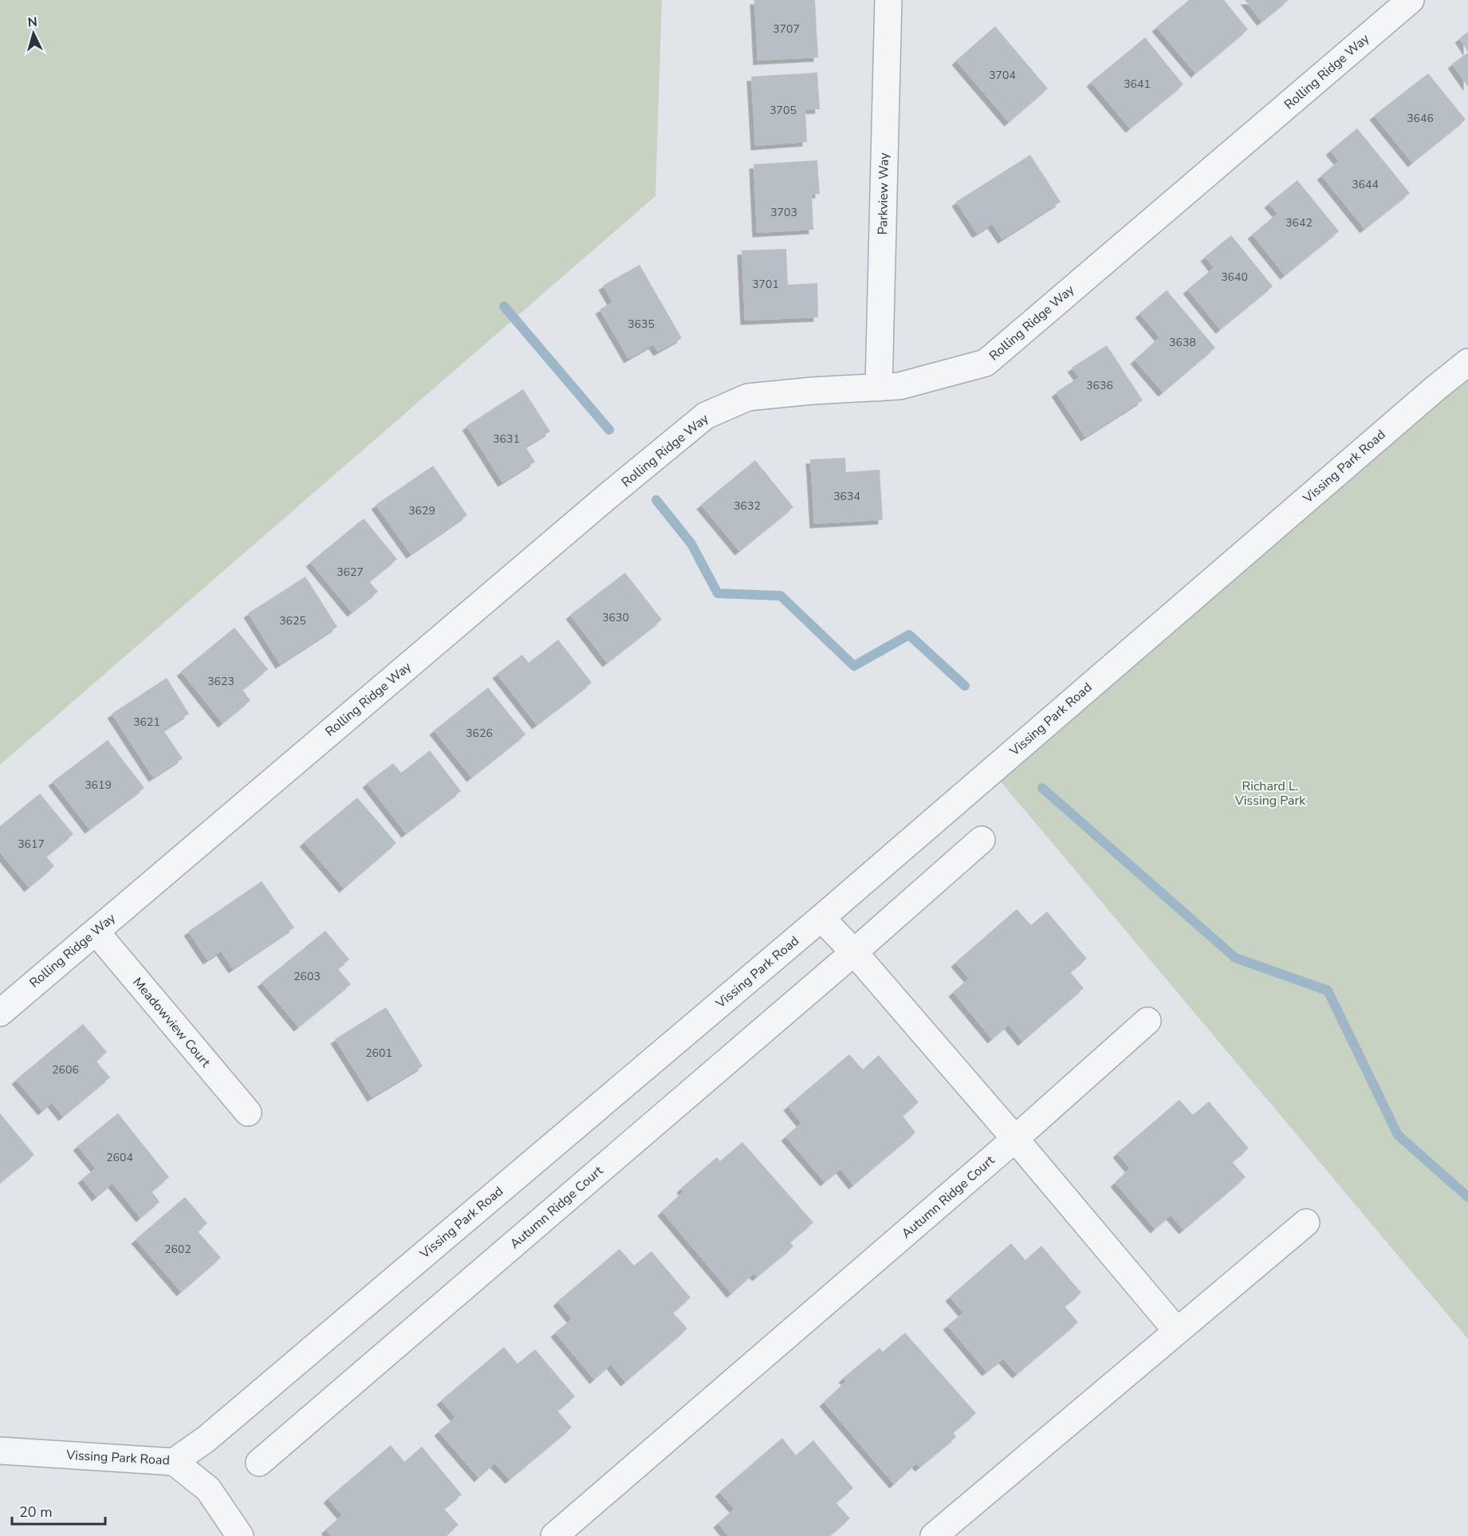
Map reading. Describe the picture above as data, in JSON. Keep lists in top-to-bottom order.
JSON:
{
  "streets": {
    "street": [
      "Rolling Ridge Way",
      "Parkview Way",
      "Vissing Park Road",
      "Meadowview Court",
      "Autumn Ridge Court"
    ]
  },
  "crossings": [
    ["Rolling Ridge Way", "Parkview Way"],
    ["Rolling Ridge Way", "Meadowview Court"]
  ],
  "parks": ["Richard L. Vissing Park"],
  "house_numbers": [
    "3707",
    "3704",
    "3641",
    "3705",
    "3646",
    "3644",
    "3703",
    "3642",
    "3640",
    "3701",
    "3635",
    "3638",
    "3636",
    "3631",
    "3634",
    "3632",
    "3629",
    "3627",
    "3630",
    "3625",
    "3623",
    "3621",
    "3626",
    "3619",
    "3617",
    "2603",
    "2601",
    "2606",
    "2604",
    "2602"
  ],
  "scale_bar": "20 m",
  "north": "top"
}
